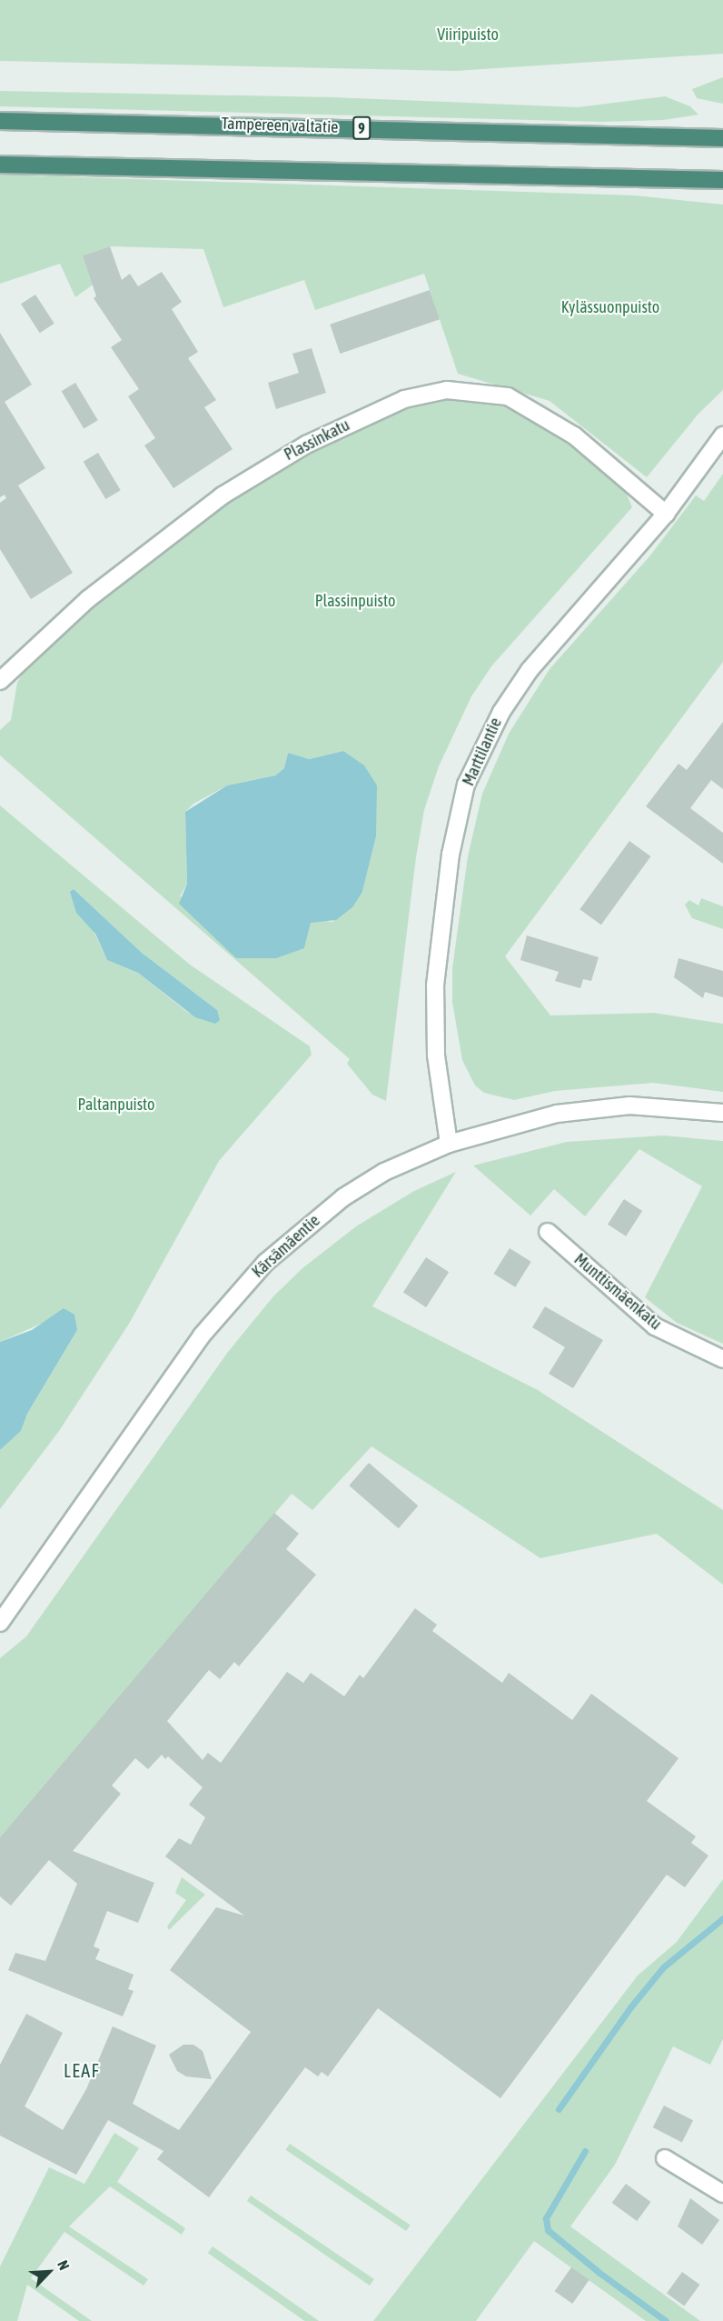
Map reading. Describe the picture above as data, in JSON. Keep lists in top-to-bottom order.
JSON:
{
  "streets": {
    "highway": ["Tampereen valtatie", "9"],
    "street": [
      "Plassinkatu",
      "Marttilantie",
      "Kärsämäentie",
      "Munttismäenkatu"
    ]
  },
  "crossings": [
    ["Plassinkatu", "Marttilantie"],
    ["Marttilantie", "Kärsämäentie"]
  ],
  "districts": ["LEAF"],
  "parks": [
    "Viiripuisto",
    "Kylässuonpuisto",
    "Plassinpuisto",
    "Paltanpuisto"
  ],
  "north": "top right"
}
